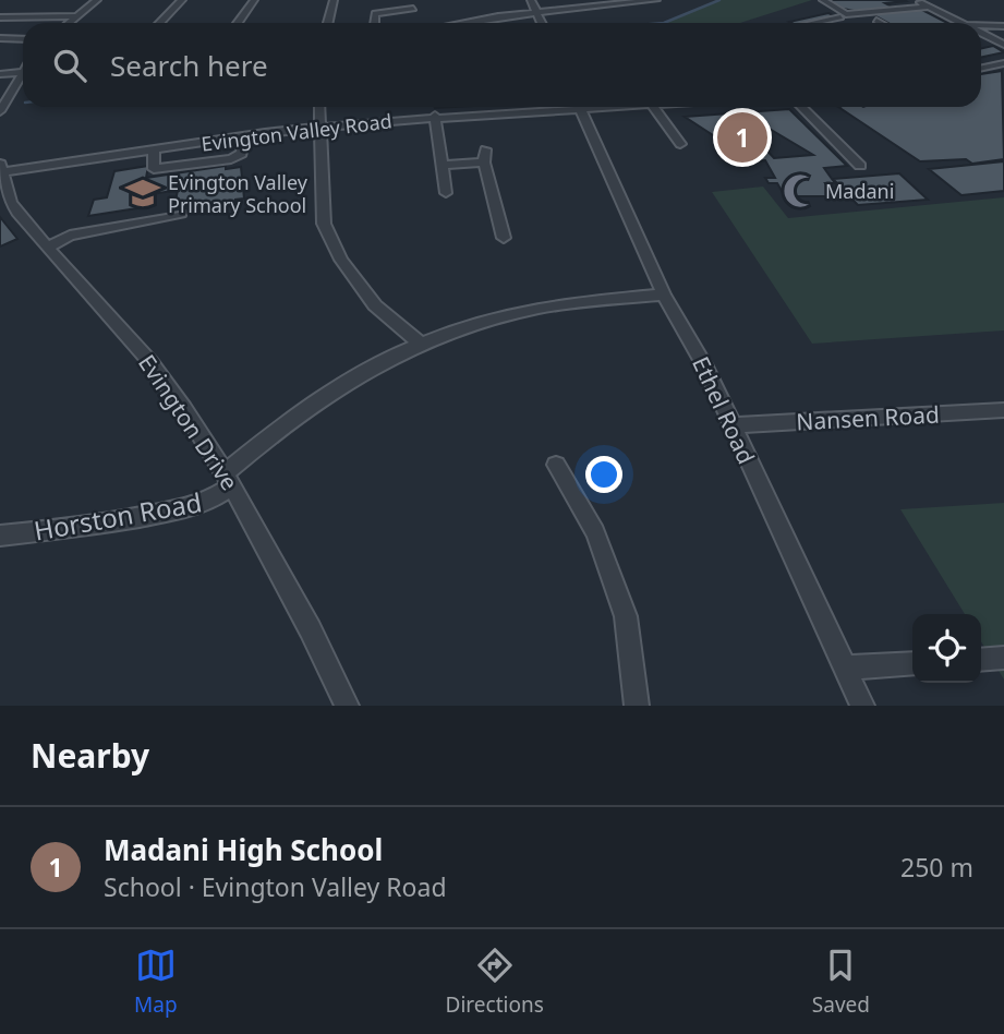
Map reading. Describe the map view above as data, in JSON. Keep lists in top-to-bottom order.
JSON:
{
  "streets": {
    "street": [
      "Evington Valley Road",
      "Ethel Road",
      "Nansen Road",
      "Evington Drive",
      "Horston Road"
    ]
  },
  "crossings": [
    ["Evington Valley Road", "Ethel Road"],
    ["Evington Valley Road", "Evington Drive"],
    ["Ethel Road", "Nansen Road"],
    ["Ethel Road", "Horston Road"],
    ["Evington Drive", "Horston Road"]
  ],
  "places": {
    "mosque": ["Madani"],
    "school or university": ["Evington Valley Primary School"]
  },
  "page": {
    "search": "Search here",
    "pins": "1",
    "heading": "Nearby",
    "list": [
      {
        "mark": "1",
        "name": "Madani High School",
        "note": "School · Evington Valley Road",
        "value": "250 m"
      }
    ],
    "nav": ["Map", "Directions", "Saved"]
  }
}
